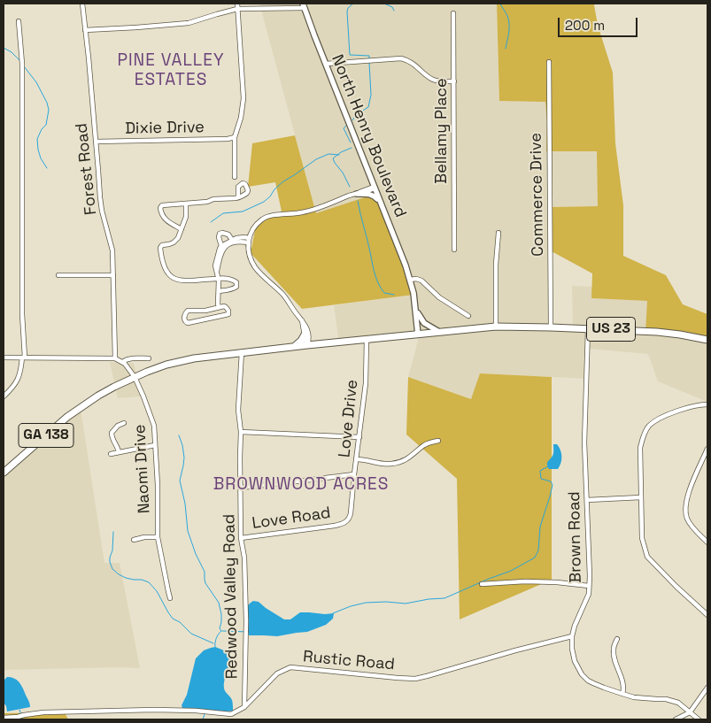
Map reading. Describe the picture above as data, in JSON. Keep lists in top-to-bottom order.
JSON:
{
  "streets": {
    "highway": ["US 23", "GA 138"],
    "main road": ["North Henry Boulevard"],
    "street": [
      "Dixie Drive",
      "Bellamy Place",
      "Forest Road",
      "Commerce Drive",
      "Love Drive",
      "Naomi Drive",
      "Love Road",
      "Brown Road",
      "Redwood Valley Road",
      "Rustic Road"
    ]
  },
  "crossings": [
    ["Dixie Drive", "Forest Road"],
    ["North Henry Boulevard", "US 23"],
    ["North Henry Boulevard", "GA 138"],
    ["Commerce Drive", "US 23"],
    ["US 23", "GA 138"],
    ["US 23", "Brown Road"],
    ["Love Drive", "GA 138"],
    ["Love Drive", "Love Road"],
    ["GA 138", "Naomi Drive"],
    ["GA 138", "Redwood Valley Road"],
    ["Love Road", "Redwood Valley Road"],
    ["Brown Road", "Rustic Road"],
    ["Redwood Valley Road", "Rustic Road"]
  ],
  "districts": ["PINE VALLEY ESTATES", "BROWNWOOD ACRES"],
  "scale_bar": "200 m"
}
